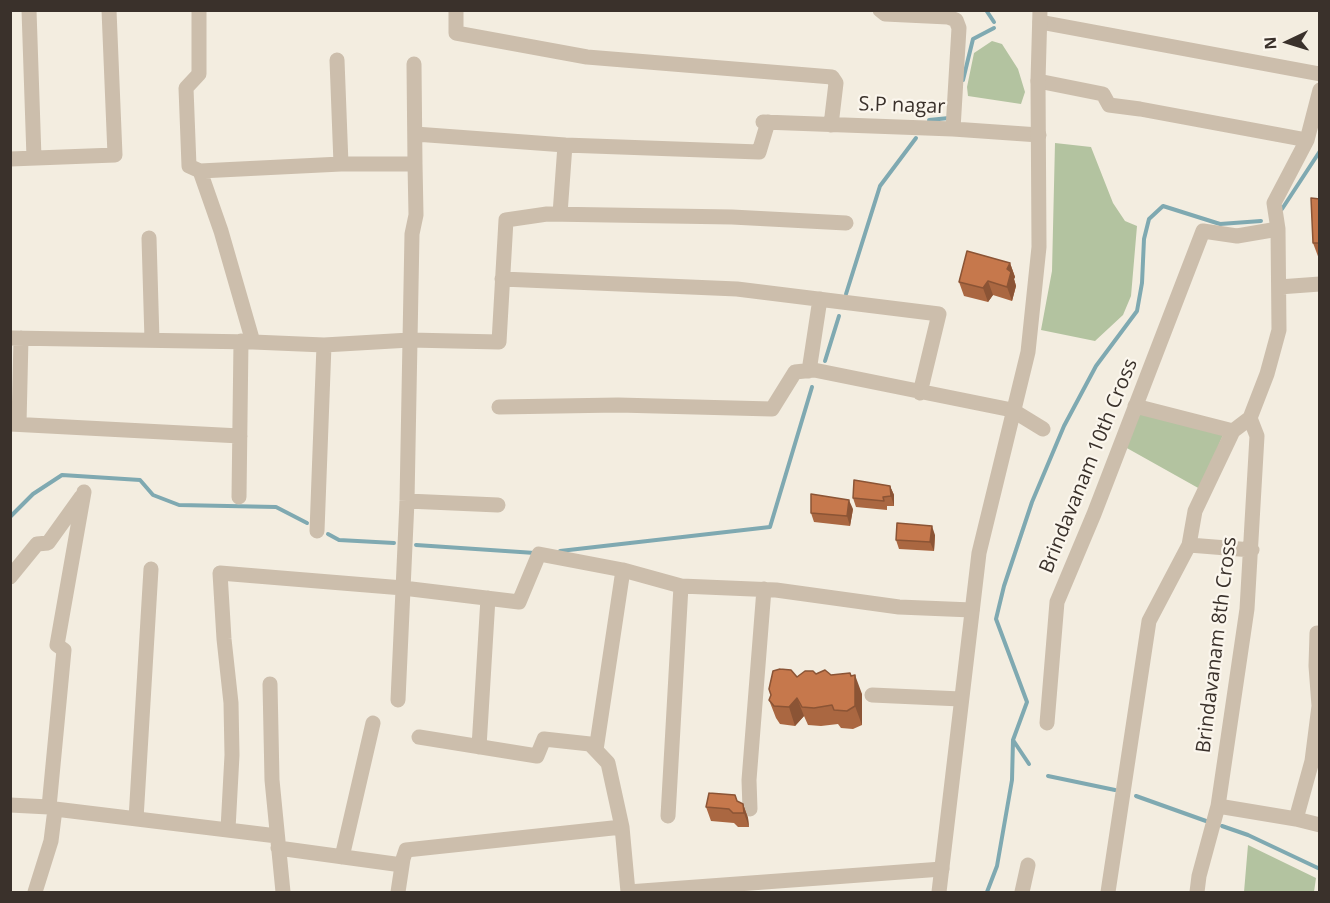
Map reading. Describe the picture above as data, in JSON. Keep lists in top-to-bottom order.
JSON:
{
  "streets": {
    "street": ["S.P nagar", "Brindavanam 10th Cross", "Brindavanam 8th Cross"]
  },
  "north": "left"
}
